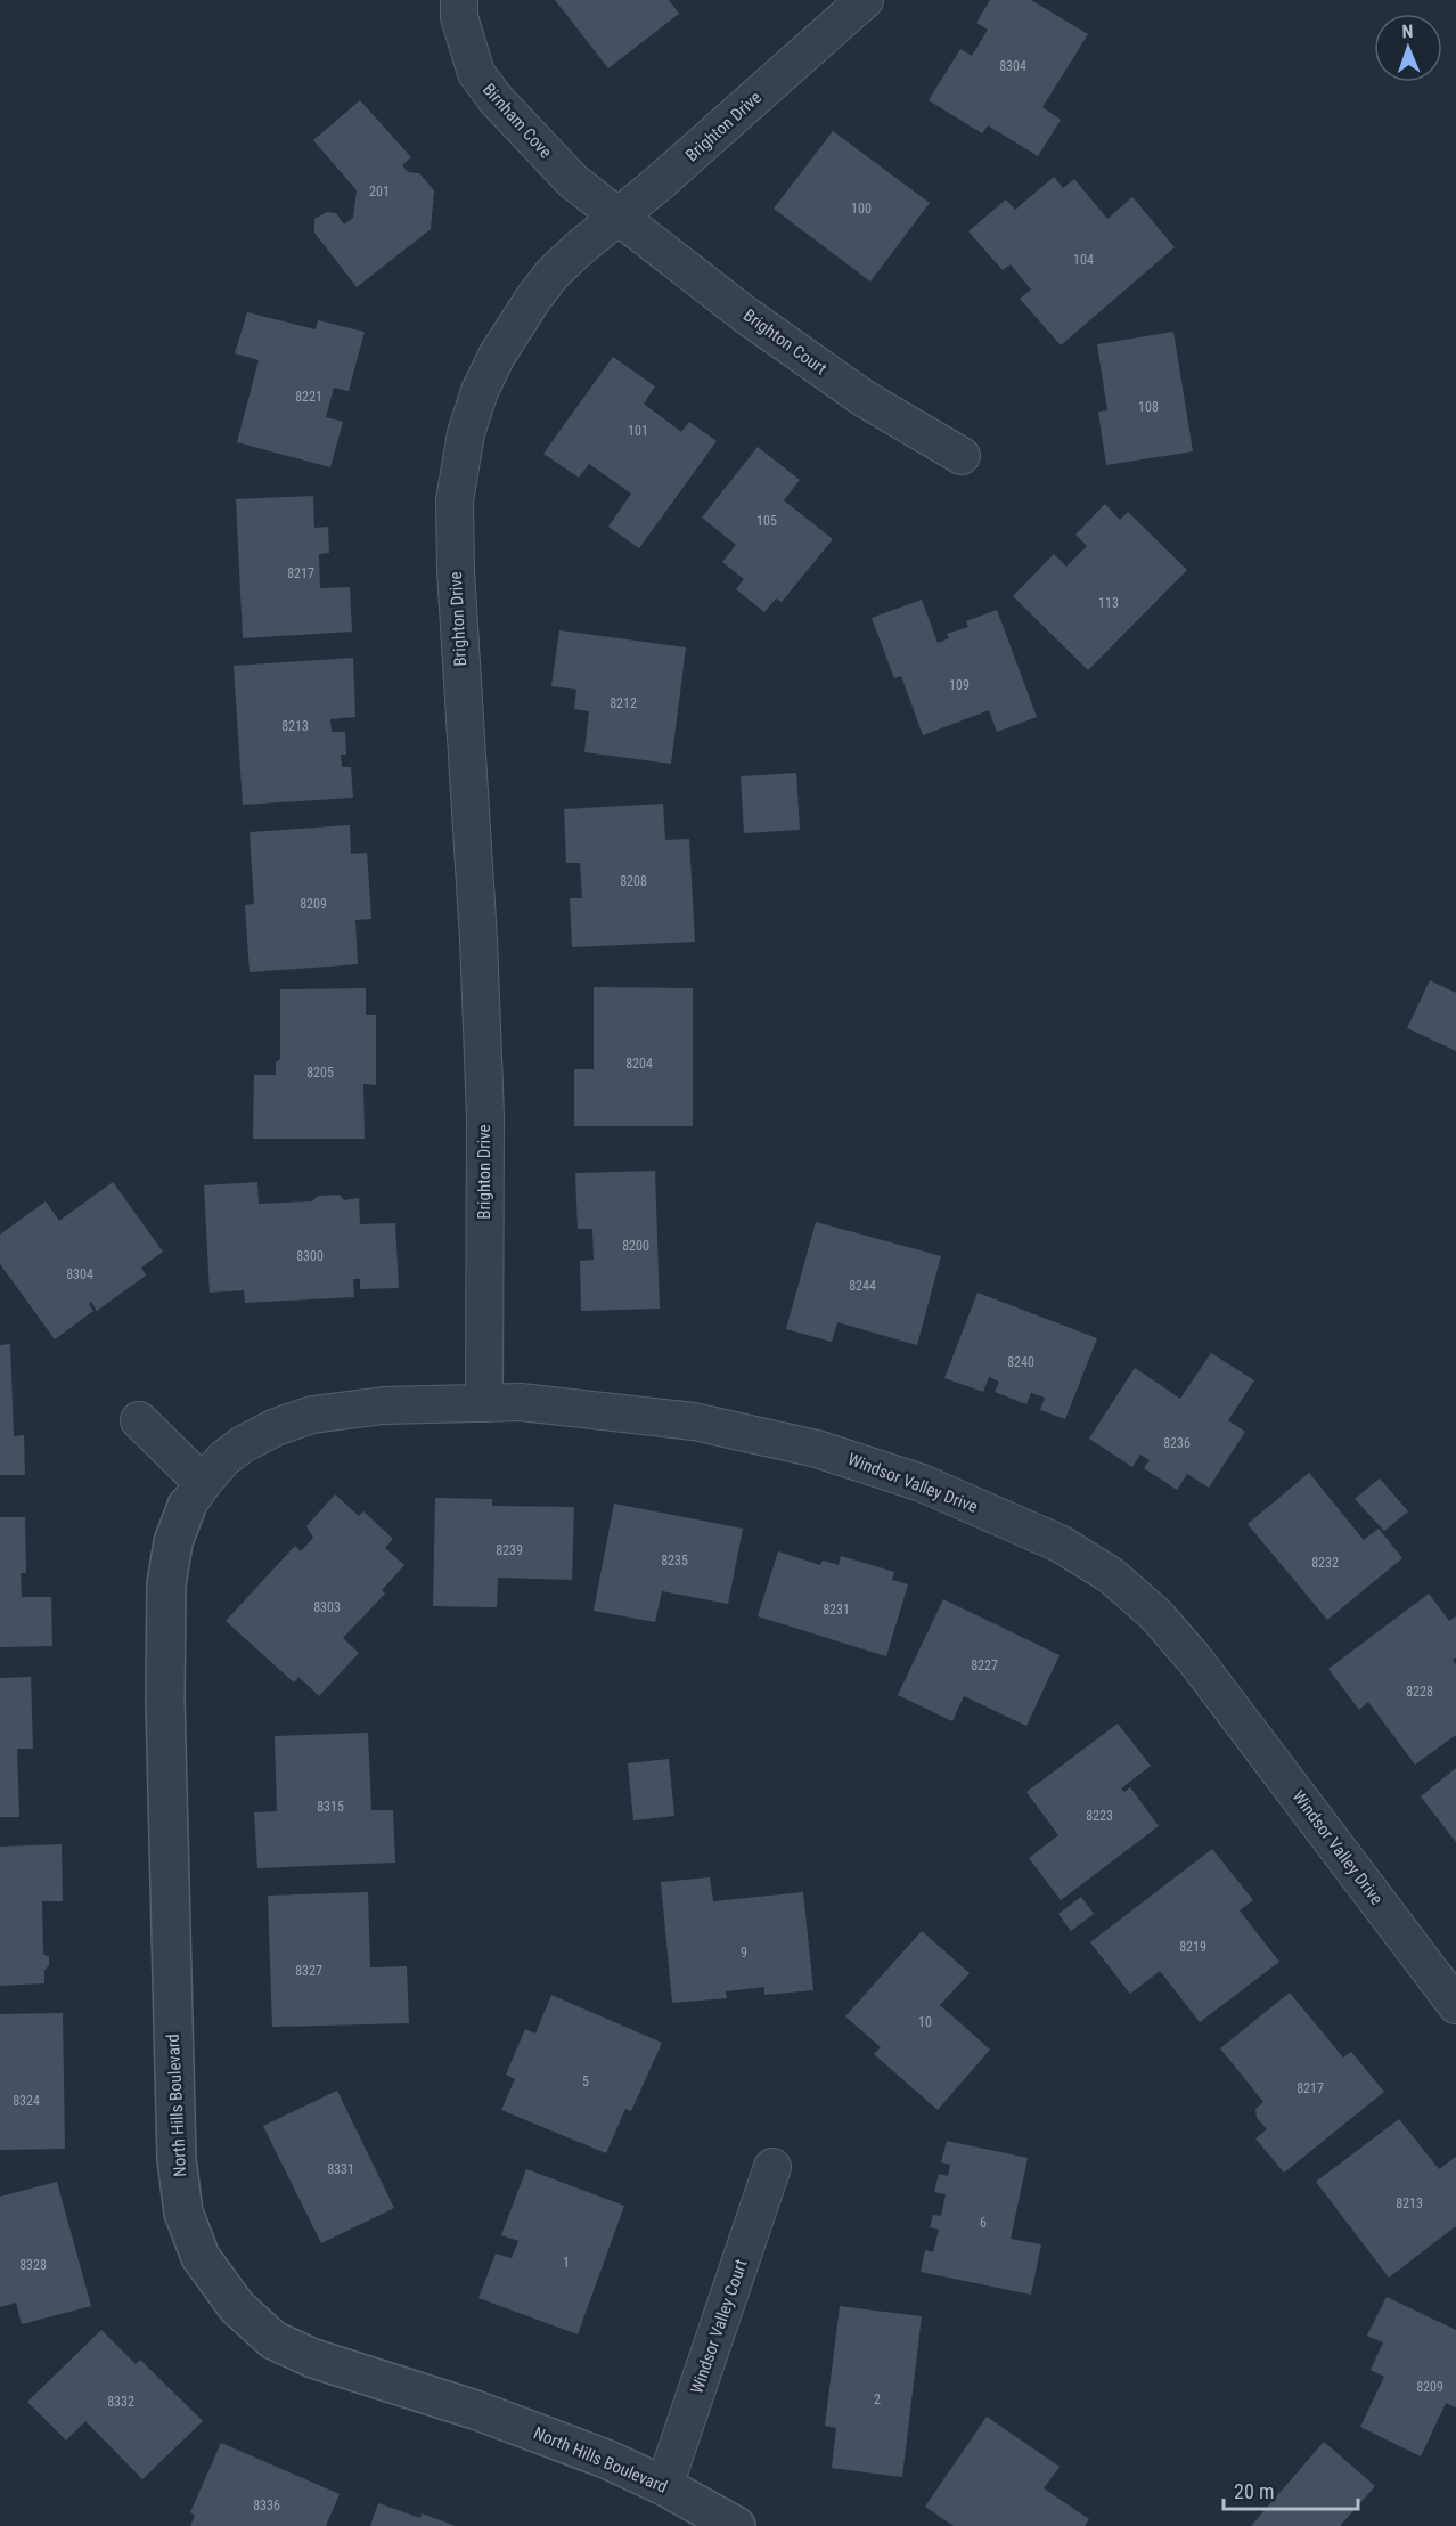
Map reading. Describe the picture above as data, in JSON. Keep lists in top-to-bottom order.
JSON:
{
  "streets": {
    "street": [
      "Birnham Cove",
      "Brighton Drive",
      "Brighton Court",
      "Windsor Valley Drive",
      "North Hills Boulevard",
      "Windsor Valley Court"
    ]
  },
  "crossings": [
    ["Birnham Cove", "Brighton Drive"],
    ["Birnham Cove", "Brighton Court"],
    ["Brighton Drive", "Brighton Court"],
    ["Brighton Drive", "Windsor Valley Drive"],
    ["Windsor Valley Drive", "North Hills Boulevard"],
    ["North Hills Boulevard", "Windsor Valley Court"]
  ],
  "house_numbers": [
    "8304",
    "201",
    "100",
    "104",
    "8221",
    "108",
    "101",
    "105",
    "8217",
    "113",
    "109",
    "8212",
    "8213",
    "8208",
    "8209",
    "8204",
    "8205",
    "8200",
    "8300",
    "8304",
    "8244",
    "8240",
    "8236",
    "8239",
    "8235",
    "8232",
    "8303",
    "8231",
    "8227",
    "8228",
    "8315",
    "8223",
    "8219",
    "9",
    "8327",
    "10",
    "5",
    "8217",
    "8324",
    "8331",
    "8213",
    "6",
    "1",
    "8328",
    "8209",
    "2",
    "8332",
    "8336"
  ],
  "scale_bar": "20 m",
  "north": "top"
}
